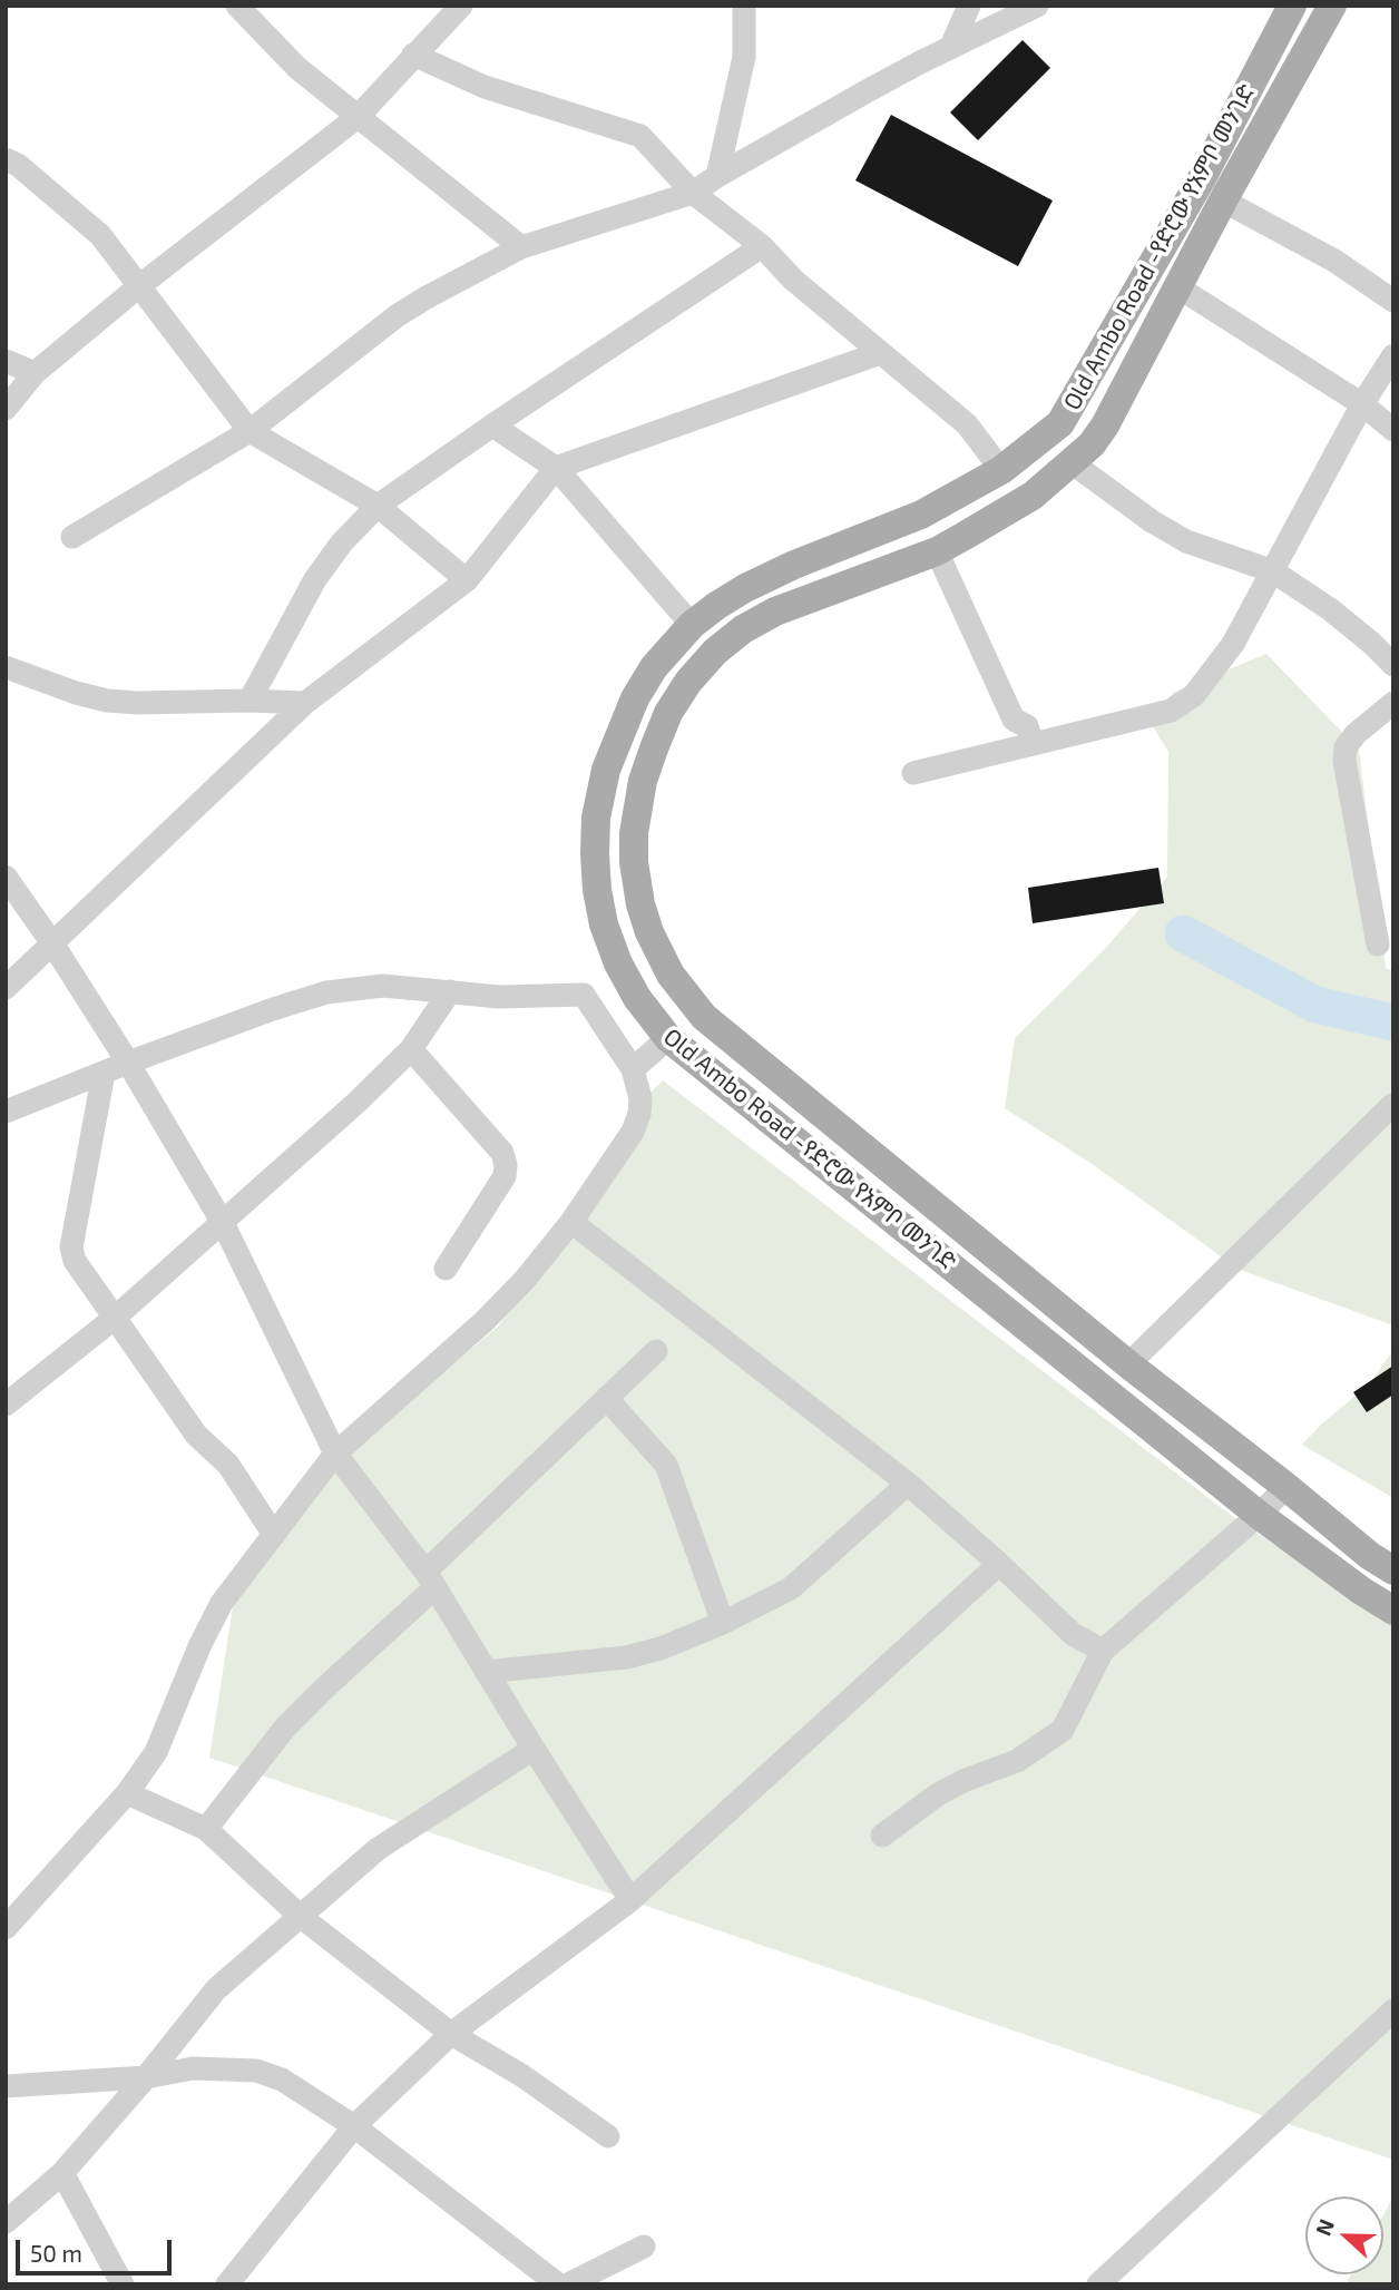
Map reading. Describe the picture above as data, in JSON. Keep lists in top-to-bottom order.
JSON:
{
  "streets": {
    "main road": ["Old Ambo Road -የድሮው የአምቦ መንገድ"]
  },
  "scale_bar": "50 m",
  "north": "left"
}
